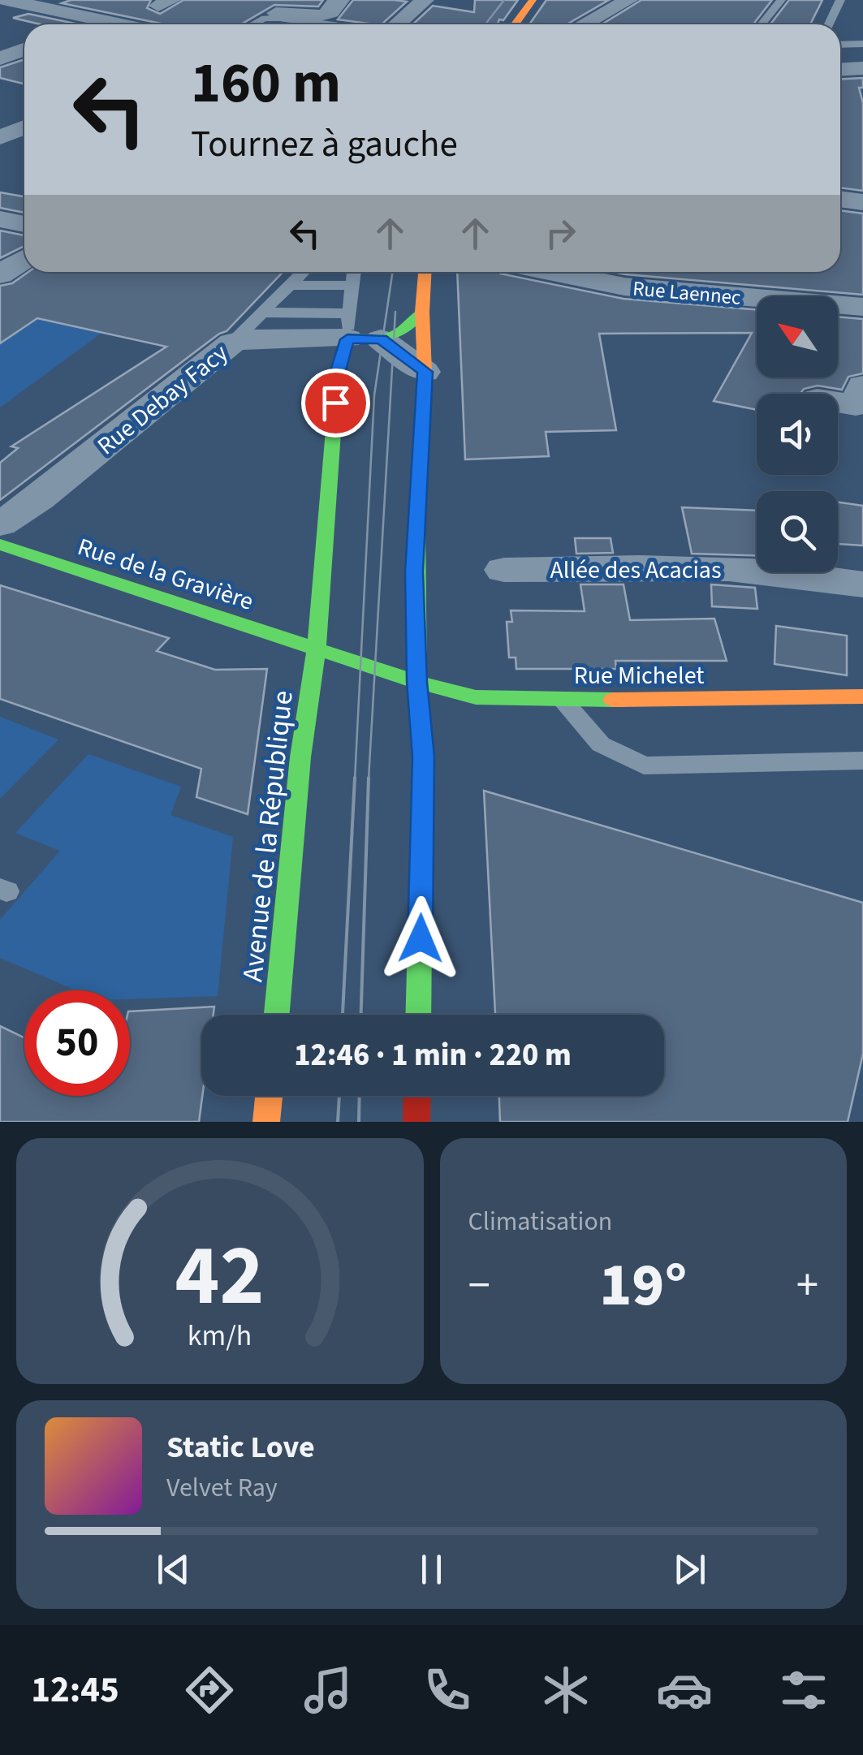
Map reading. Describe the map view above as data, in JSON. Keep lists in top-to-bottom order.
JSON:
{
  "streets": {
    "main road": ["Rue de la Gravière", "Rue Michelet", "Avenue de la République"],
    "street": ["Rue Laennec", "Rue Debay Facy", "Allée des Acacias"]
  },
  "crossings": [
    ["Rue Debay Facy", "Avenue de la République"],
    ["Rue de la Gravière", "Avenue de la République"]
  ],
  "north": "top left",
  "page": {
    "turn": ["160 m", "Tournez à gauche"],
    "limit": "50",
    "trip": "12:46 · 1 min · 220 m",
    "tile": "Climatisation",
    "heat": ["−", "19°", "+"],
    "song": ["Static Love", "Velvet Ray"],
    "tabs": "12:45",
    "gauge": ["42", "km/h"]
  }
}
